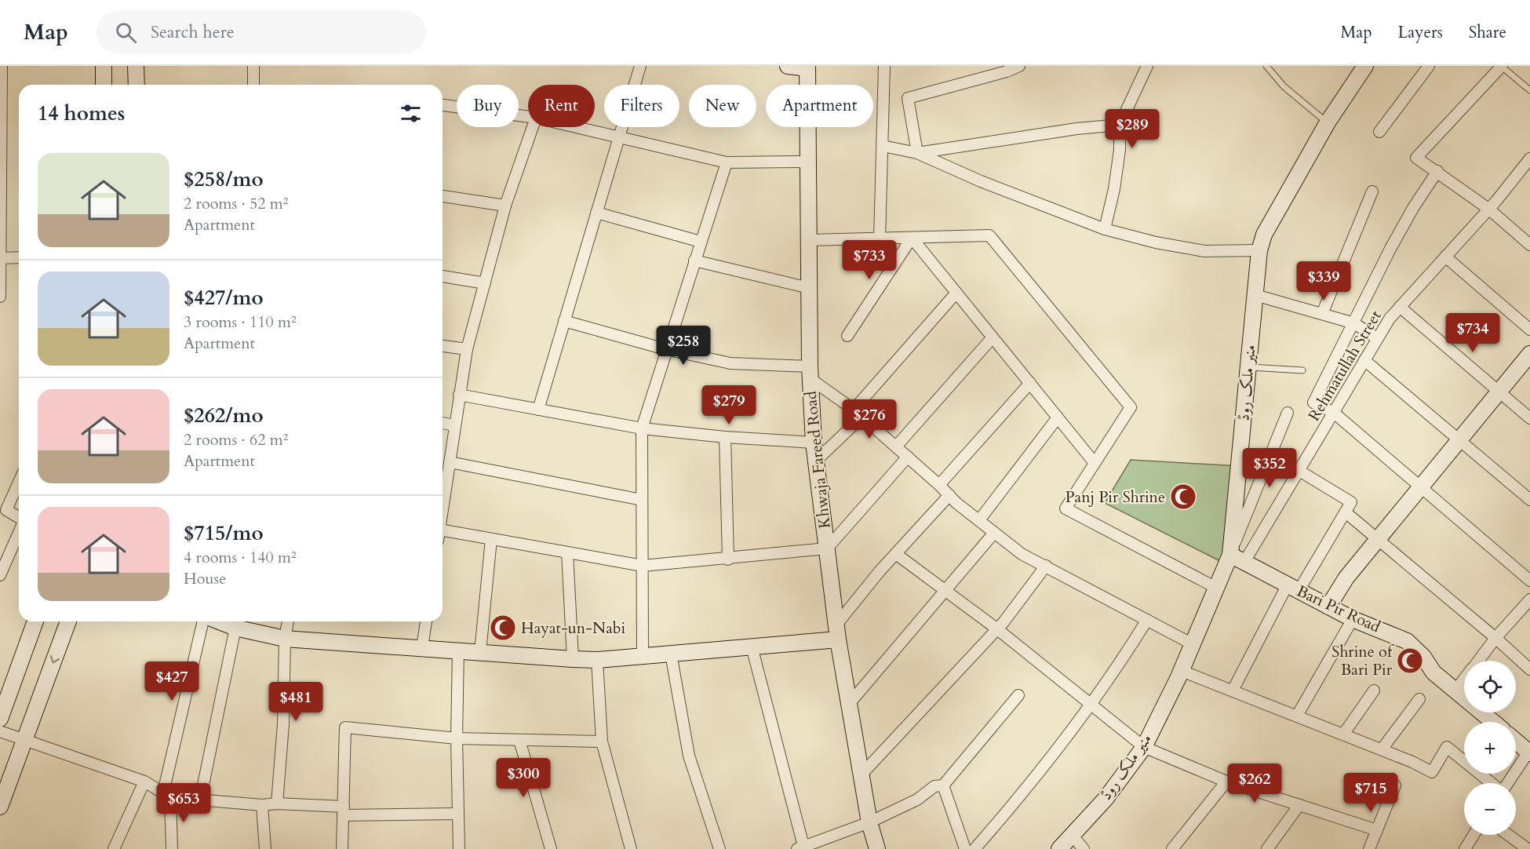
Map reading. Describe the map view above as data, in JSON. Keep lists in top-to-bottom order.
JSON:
{
  "streets": {
    "street": [
      "Rehmatullah Street",
      "منیر ملک روڈ",
      "Khwaja Fareed Road",
      "Bari Pir Road"
    ]
  },
  "crossings": [
    ["Rehmatullah Street", "Bari Pir Road"],
    ["منیر ملک روڈ", "Bari Pir Road"]
  ],
  "places": {
    "mosque": ["Panj Pir Shrine", "Hayat-un-Nabi", "Shrine of Bari Pir"]
  },
  "page": {
    "header": "Map",
    "search": "Search here",
    "nav": ["Map", "Layers", "Share"],
    "chip": [
      "Buy",
      "Rent",
      "Filters",
      "New",
      "Apartment"
    ],
    "heading": "14 homes",
    "price": [
      "$289",
      "$733",
      "$339",
      "$734",
      "$258",
      "$279",
      "$276",
      "$352",
      "$427",
      "$481",
      "$300",
      "$262",
      "$715",
      "$653"
    ],
    "list": [
      {
        "name": "$258/mo",
        "note": "2 rooms · 52 m² · Apartment"
      },
      {
        "name": "$427/mo",
        "note": "3 rooms · 110 m² · Apartment"
      },
      {
        "name": "$262/mo",
        "note": "2 rooms · 62 m² · Apartment"
      },
      {
        "name": "$715/mo",
        "note": "4 rooms · 140 m² · House"
      }
    ],
    "map_buttons": ["+", "−"]
  }
}
